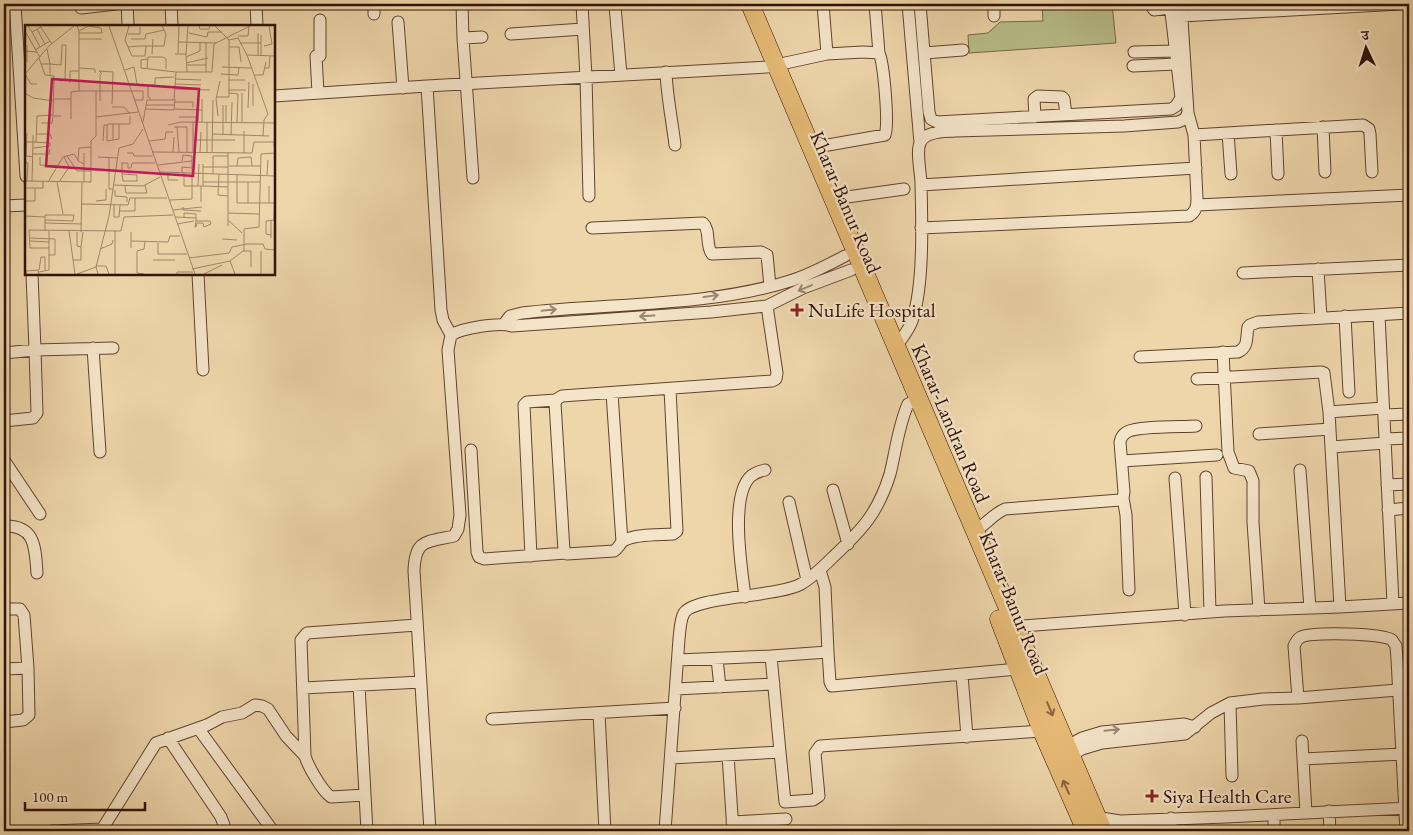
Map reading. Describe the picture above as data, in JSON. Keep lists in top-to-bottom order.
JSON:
{
  "streets": {
    "highway": ["Kharar-Banur Road", "Kharar-Landran Road"]
  },
  "crossings": [
    ["Kharar-Banur Road", "Kharar-Landran Road"]
  ],
  "places": {
    "health": ["NuLife Hospital", "Siya Health Care"]
  },
  "scale_bar": "100 m",
  "north": "top"
}
